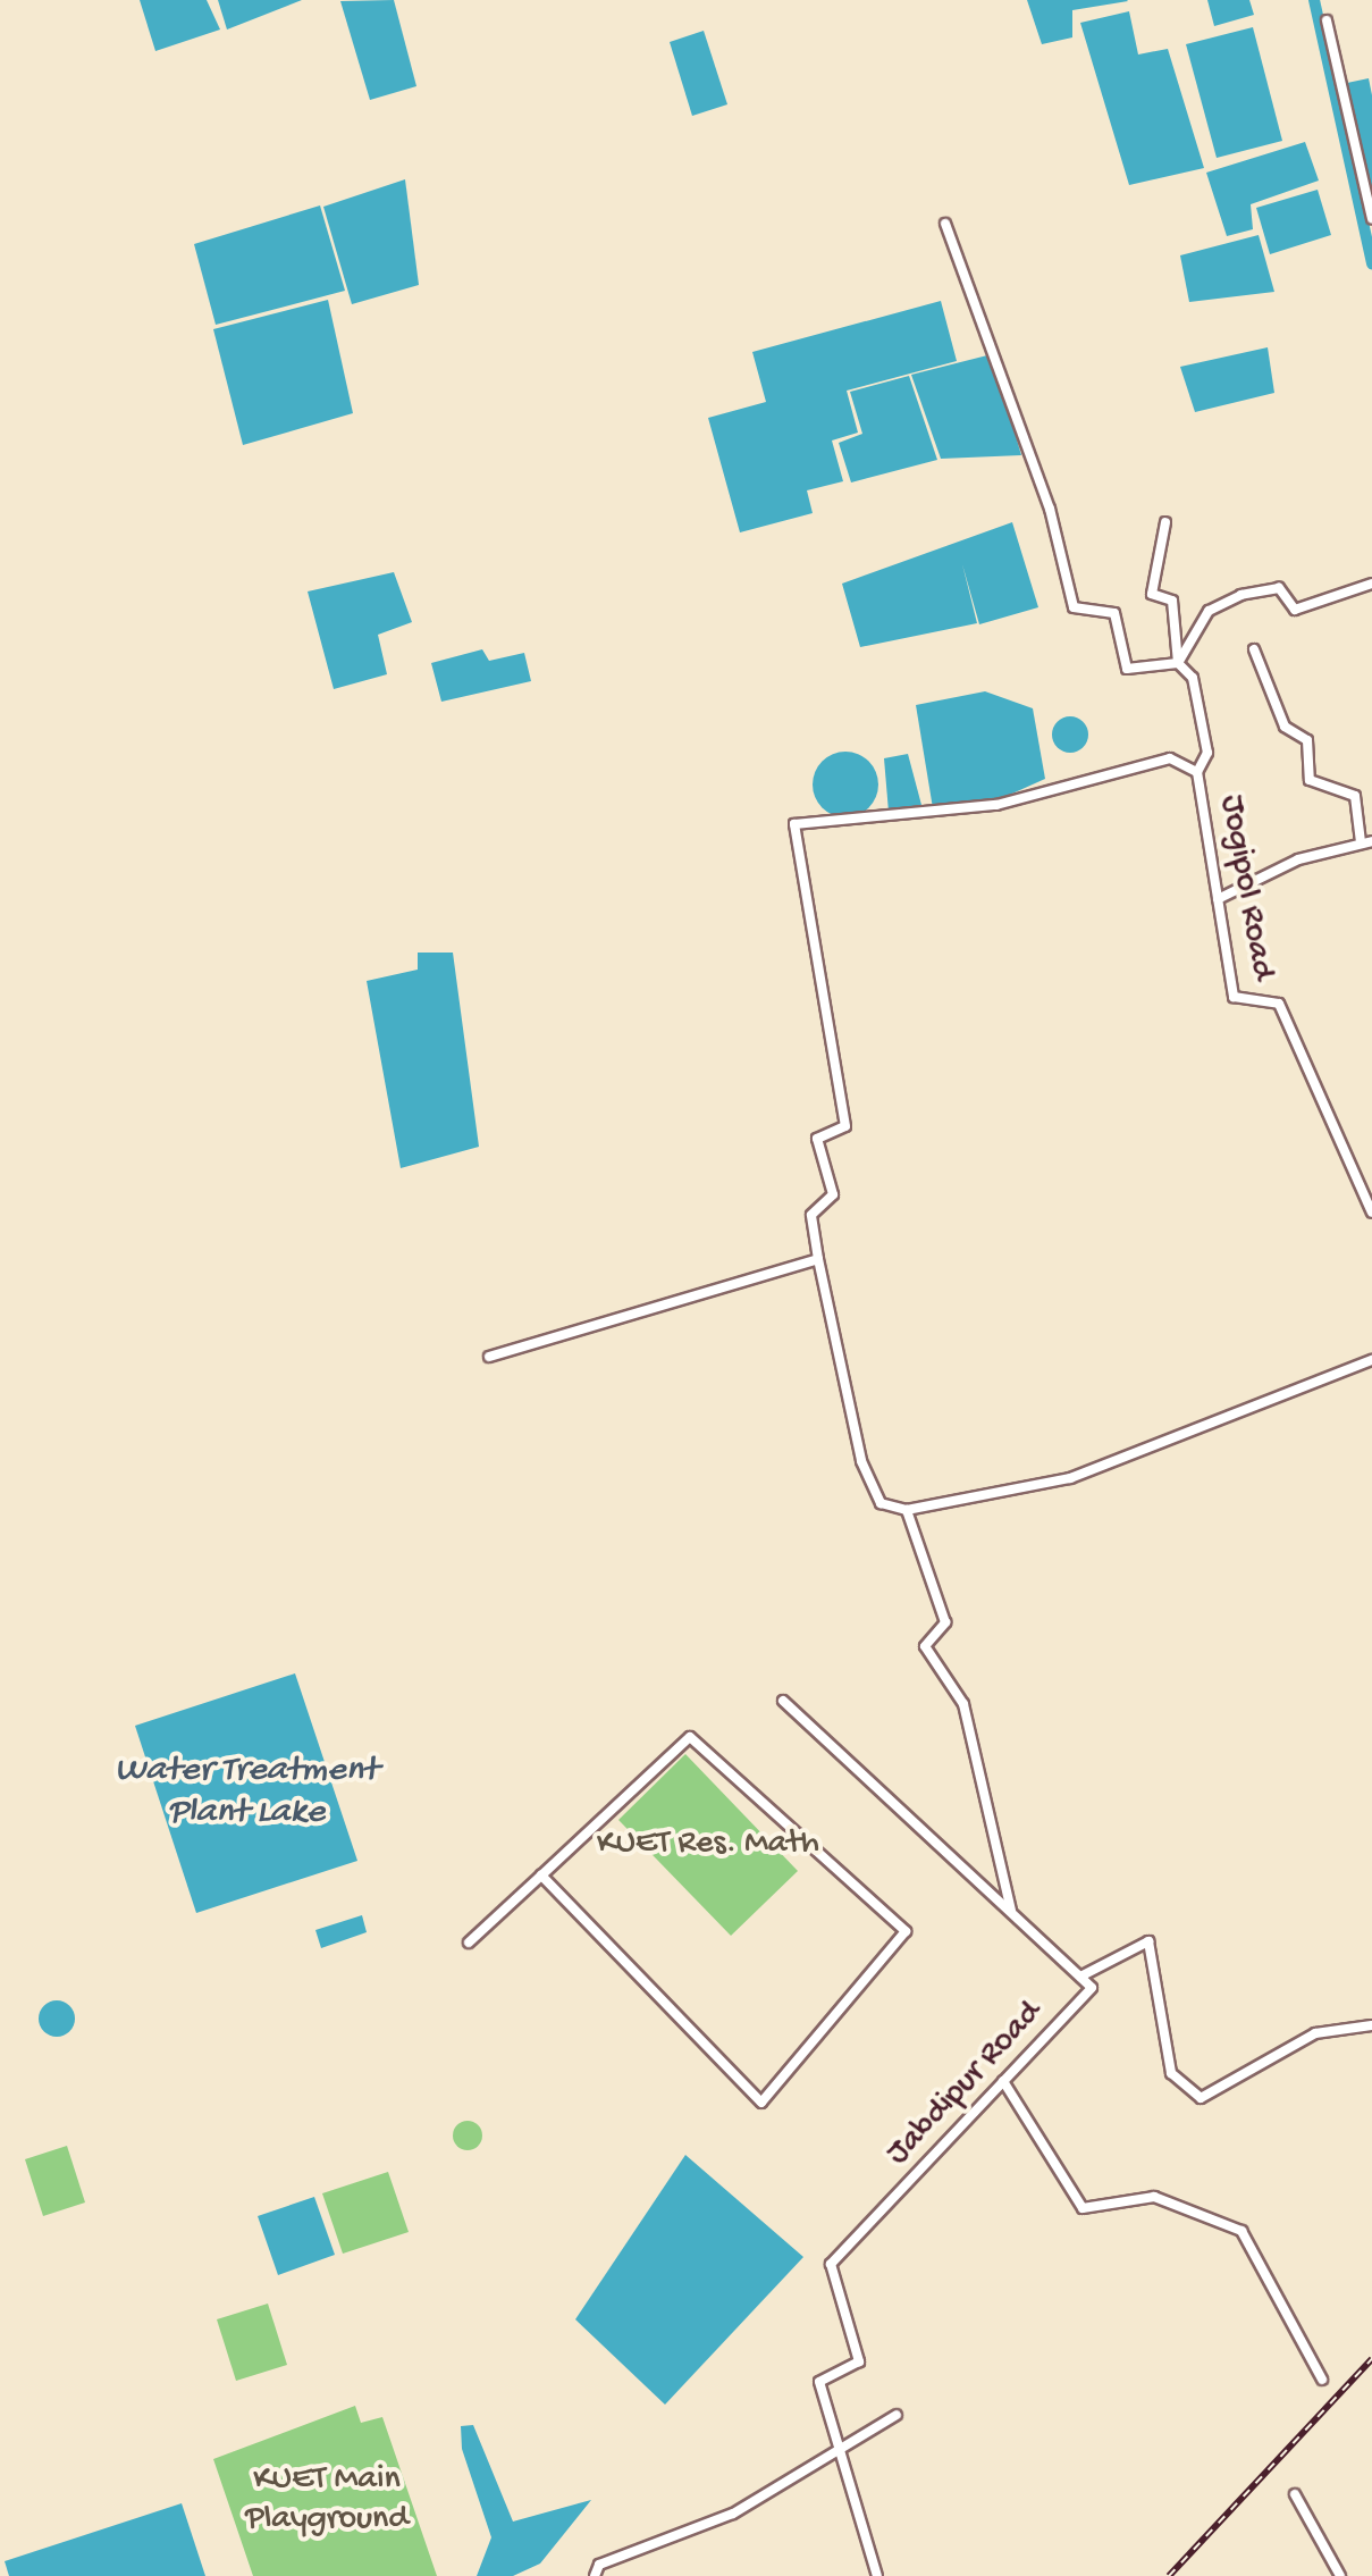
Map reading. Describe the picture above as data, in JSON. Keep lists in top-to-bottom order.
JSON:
{
  "streets": {
    "street": ["Jogipol Road", "Jabdipur Road"]
  },
  "water": ["Water Treatment Plant Lake"],
  "parks": ["KUET Res. Math", "KUET Main Playground"]
}
